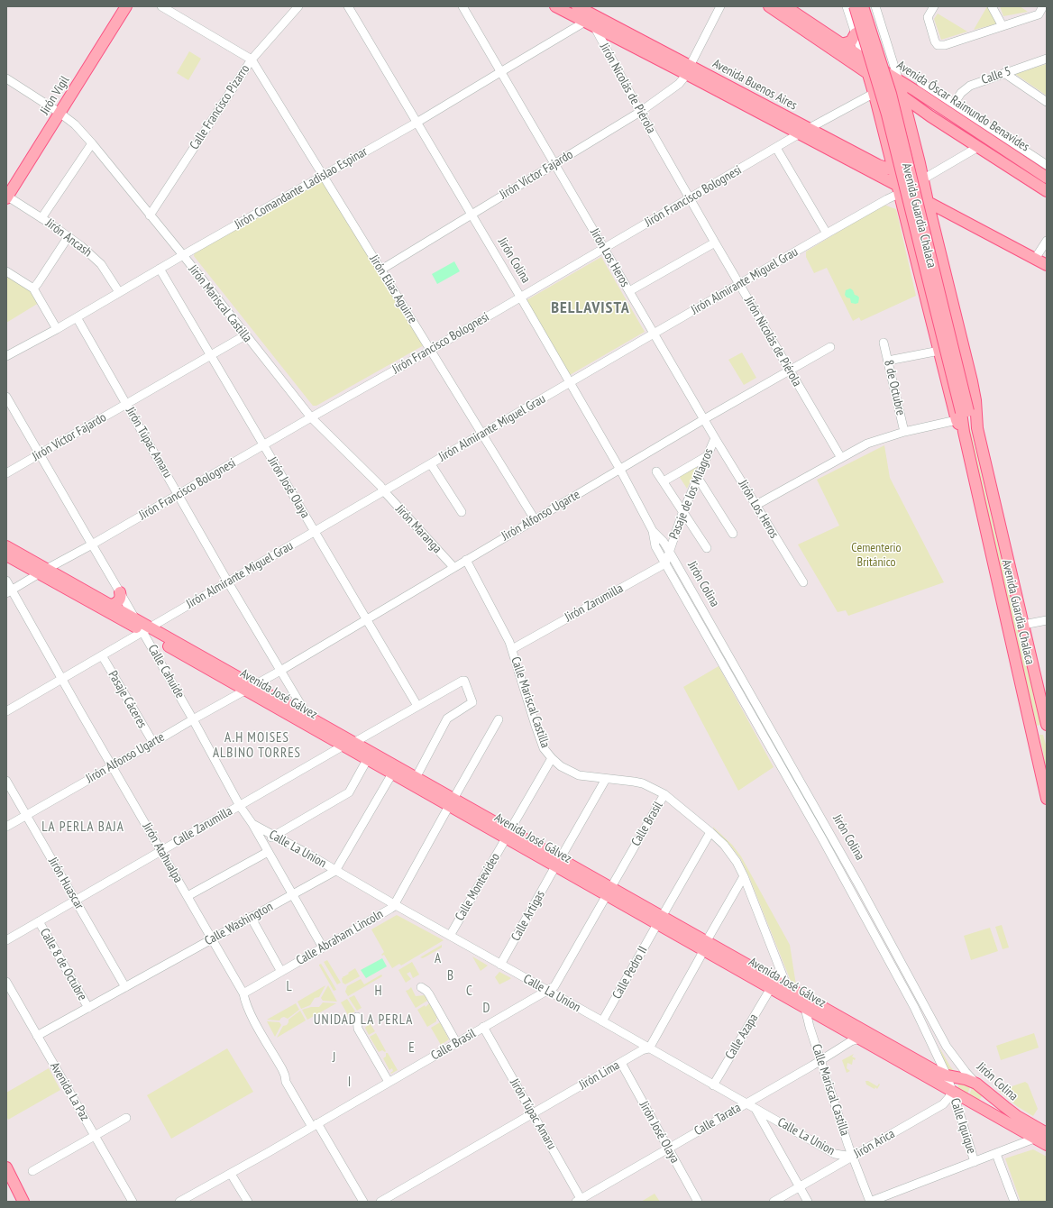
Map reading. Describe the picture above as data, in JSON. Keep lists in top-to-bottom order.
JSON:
{
  "streets": {
    "main road": [
      "Avenida Buenos Aires",
      "Jirón Vigil",
      "Avenida Óscar Raimundo Benavides",
      "Avenida Guardia Chalaca",
      "Jirón Colina",
      "Avenida José Gálvez"
    ],
    "street": [
      "Calle 5",
      "Jirón Nicolás de Piérola",
      "Calle Francisco Pizarro",
      "Jirón Víctor Fajardo",
      "Jirón Comandante Ladislao Espinar",
      "Jirón Francisco Bolognesi",
      "Jirón Ancash",
      "Jirón Los Heros",
      "Jirón Almirante Miguel Grau",
      "Jirón Elias Aguirre",
      "Jirón Mariscal Castilla",
      "8 de Octubre",
      "Jirón Túpac Amaru",
      "Jirón José Olaya",
      "Pasaje de los Milagros",
      "Jirón Alfonso Ugarte",
      "Jirón Maranga",
      "Jirón Zarumilla",
      "Calle Cahuide",
      "Pasaje Cáceres",
      "Calle Mariscal Castilla",
      "Calle Brasil",
      "Calle Zarumilla",
      "Calle La Union",
      "Jirón Atahualpa",
      "Jirón Huascar",
      "Calle Montevideo",
      "Calle Artigas",
      "Calle Washington",
      "Calle Abraham Lincoln",
      "Calle 8 de Octubre",
      "Calle Pedro II",
      "Calle Azapa",
      "Jirón Lima",
      "Avenida La Paz",
      "Calle Tarata",
      "Calle Iquique",
      "Jirón Arica"
    ]
  },
  "crossings": [
    ["Calle 5", "Avenida Óscar Raimundo Benavides"],
    ["Avenida Buenos Aires", "Jirón Nicolás de Piérola"],
    ["Avenida Buenos Aires", "Jirón Víctor Fajardo"],
    ["Avenida Buenos Aires", "Jirón Comandante Ladislao Espinar"],
    ["Avenida Buenos Aires", "Jirón Francisco Bolognesi"],
    ["Avenida Buenos Aires", "Avenida Guardia Chalaca"],
    ["Avenida Buenos Aires", "Jirón Almirante Miguel Grau"],
    ["Jirón Nicolás de Piérola", "Jirón Víctor Fajardo"],
    ["Jirón Nicolás de Piérola", "Jirón Comandante Ladislao Espinar"],
    ["Jirón Nicolás de Piérola", "Jirón Francisco Bolognesi"],
    ["Jirón Nicolás de Piérola", "Jirón Almirante Miguel Grau"],
    ["Jirón Nicolás de Piérola", "Jirón Alfonso Ugarte"],
    ["Jirón Vigil", "Jirón Ancash"],
    ["Jirón Vigil", "Jirón Mariscal Castilla"],
    ["Avenida Óscar Raimundo Benavides", "Avenida Guardia Chalaca"],
    ["Avenida Óscar Raimundo Benavides", "Jirón Almirante Miguel Grau"],
    ["Calle Francisco Pizarro", "Jirón Elias Aguirre"],
    ["Calle Francisco Pizarro", "Jirón Mariscal Castilla"],
    ["Jirón Víctor Fajardo", "Jirón Los Heros"],
    ["Jirón Víctor Fajardo", "Jirón Colina"],
    ["Jirón Víctor Fajardo", "Jirón Elias Aguirre"],
    ["Jirón Víctor Fajardo", "Jirón Mariscal Castilla"],
    ["Jirón Víctor Fajardo", "Jirón Túpac Amaru"],
    ["Jirón Víctor Fajardo", "Jirón José Olaya"],
    ["Jirón Comandante Ladislao Espinar", "Jirón Ancash"],
    ["Jirón Comandante Ladislao Espinar", "Jirón Los Heros"],
    ["Jirón Comandante Ladislao Espinar", "Jirón Colina"],
    ["Jirón Comandante Ladislao Espinar", "Jirón Elias Aguirre"],
    ["Jirón Comandante Ladislao Espinar", "Jirón Mariscal Castilla"],
    ["Jirón Comandante Ladislao Espinar", "Jirón Túpac Amaru"],
    ["Jirón Comandante Ladislao Espinar", "Jirón José Olaya"],
    ["Jirón Francisco Bolognesi", "Avenida Guardia Chalaca"],
    ["Jirón Francisco Bolognesi", "Jirón Los Heros"],
    ["Jirón Francisco Bolognesi", "Jirón Colina"],
    ["Jirón Francisco Bolognesi", "Jirón Elias Aguirre"],
    ["Jirón Francisco Bolognesi", "Jirón Mariscal Castilla"],
    ["Jirón Francisco Bolognesi", "Jirón Túpac Amaru"],
    ["Jirón Francisco Bolognesi", "Jirón José Olaya"],
    ["Jirón Francisco Bolognesi", "Avenida José Gálvez"],
    ["Jirón Francisco Bolognesi", "Jirón Atahualpa"],
    ["Avenida Guardia Chalaca", "Jirón Almirante Miguel Grau"],
    ["Jirón Los Heros", "Jirón Almirante Miguel Grau"],
    ["Jirón Los Heros", "Pasaje de los Milagros"],
    ["Jirón Los Heros", "Jirón Alfonso Ugarte"],
    ["Jirón Colina", "Jirón Almirante Miguel Grau"],
    ["Jirón Colina", "Pasaje de los Milagros"],
    ["Jirón Colina", "Jirón Alfonso Ugarte"],
    ["Jirón Colina", "Jirón Zarumilla"],
    ["Jirón Colina", "Avenida José Gálvez"],
    ["Jirón Colina", "Calle Iquique"],
    ["Jirón Colina", "Jirón Arica"],
    ["Jirón Almirante Miguel Grau", "Jirón Elias Aguirre"],
    ["Jirón Almirante Miguel Grau", "Jirón Mariscal Castilla"],
    ["Jirón Almirante Miguel Grau", "Jirón Túpac Amaru"],
    ["Jirón Almirante Miguel Grau", "Jirón José Olaya"],
    ["Jirón Almirante Miguel Grau", "Jirón Maranga"],
    ["Jirón Almirante Miguel Grau", "Calle Cahuide"],
    ["Jirón Almirante Miguel Grau", "Avenida José Gálvez"],
    ["Jirón Almirante Miguel Grau", "Pasaje Cáceres"],
    ["Jirón Almirante Miguel Grau", "Jirón Atahualpa"],
    ["Jirón Elias Aguirre", "Jirón Alfonso Ugarte"],
    ["Jirón Mariscal Castilla", "Jirón Maranga"],
    ["Jirón Túpac Amaru", "Jirón Alfonso Ugarte"],
    ["Jirón Túpac Amaru", "Avenida José Gálvez"],
    ["Jirón Túpac Amaru", "Calle Brasil"],
    ["Jirón Túpac Amaru", "Jirón Lima"],
    ["Jirón Túpac Amaru", "Calle Tarata"],
    ["Jirón José Olaya", "Jirón Alfonso Ugarte"],
    ["Jirón José Olaya", "Calle Zarumilla"],
    ["Jirón José Olaya", "Jirón Lima"],
    ["Jirón José Olaya", "Calle Tarata"],
    ["Jirón Alfonso Ugarte", "Jirón Maranga"],
    ["Jirón Alfonso Ugarte", "Calle Cahuide"],
    ["Jirón Alfonso Ugarte", "Avenida José Gálvez"],
    ["Jirón Alfonso Ugarte", "Pasaje Cáceres"],
    ["Jirón Alfonso Ugarte", "Calle Mariscal Castilla"],
    ["Jirón Alfonso Ugarte", "Jirón Atahualpa"],
    ["Jirón Alfonso Ugarte", "Jirón Huascar"],
    ["Jirón Zarumilla", "Calle Mariscal Castilla"],
    ["Calle Cahuide", "Avenida José Gálvez"],
    ["Calle Cahuide", "Calle Zarumilla"],
    ["Calle Cahuide", "Calle La Union"],
    ["Calle Cahuide", "Calle Washington"],
    ["Calle Cahuide", "Calle Abraham Lincoln"],
    ["Avenida José Gálvez", "Calle Mariscal Castilla"],
    ["Avenida José Gálvez", "Calle Brasil"],
    ["Avenida José Gálvez", "Calle Zarumilla"],
    ["Avenida José Gálvez", "Calle Montevideo"],
    ["Avenida José Gálvez", "Calle Artigas"],
    ["Avenida José Gálvez", "Calle Abraham Lincoln"],
    ["Avenida José Gálvez", "Calle Pedro II"],
    ["Avenida José Gálvez", "Calle Azapa"],
    ["Avenida José Gálvez", "Calle Tarata"],
    ["Avenida José Gálvez", "Calle Iquique"],
    ["Avenida José Gálvez", "Jirón Arica"],
    ["Calle Mariscal Castilla", "Calle Brasil"],
    ["Calle Mariscal Castilla", "Calle La Union"],
    ["Calle Mariscal Castilla", "Calle Montevideo"],
    ["Calle Mariscal Castilla", "Calle Artigas"],
    ["Calle Mariscal Castilla", "Calle Pedro II"],
    ["Calle Mariscal Castilla", "Calle Tarata"],
    ["Calle Mariscal Castilla", "Jirón Arica"],
    ["Calle Brasil", "Calle La Union"],
    ["Calle Brasil", "Jirón Atahualpa"],
    ["Calle Zarumilla", "Jirón Atahualpa"],
    ["Calle Zarumilla", "Jirón Huascar"],
    ["Calle Zarumilla", "Calle 8 de Octubre"],
    ["Calle La Union", "Calle Montevideo"],
    ["Calle La Union", "Calle Artigas"],
    ["Calle La Union", "Calle Washington"],
    ["Calle La Union", "Calle Abraham Lincoln"],
    ["Calle La Union", "Calle Pedro II"],
    ["Calle La Union", "Calle Azapa"],
    ["Calle La Union", "Jirón Lima"],
    ["Calle La Union", "Calle Tarata"],
    ["Calle La Union", "Jirón Arica"],
    ["Jirón Atahualpa", "Calle Washington"],
    ["Jirón Atahualpa", "Calle Abraham Lincoln"],
    ["Jirón Huascar", "Calle Washington"],
    ["Calle Washington", "Calle 8 de Octubre"],
    ["Calle Washington", "Avenida La Paz"],
    ["Calle Iquique", "Jirón Arica"]
  ],
  "districts": [
    "BELLAVISTA",
    "A.H MOISES ALBINO TORRES",
    "LA PERLA BAJA",
    "A",
    "B",
    "L",
    "H",
    "C",
    "D",
    "UNIDAD LA PERLA",
    "E",
    "J",
    "I"
  ],
  "parks": ["Cementerio Británico"]
}
